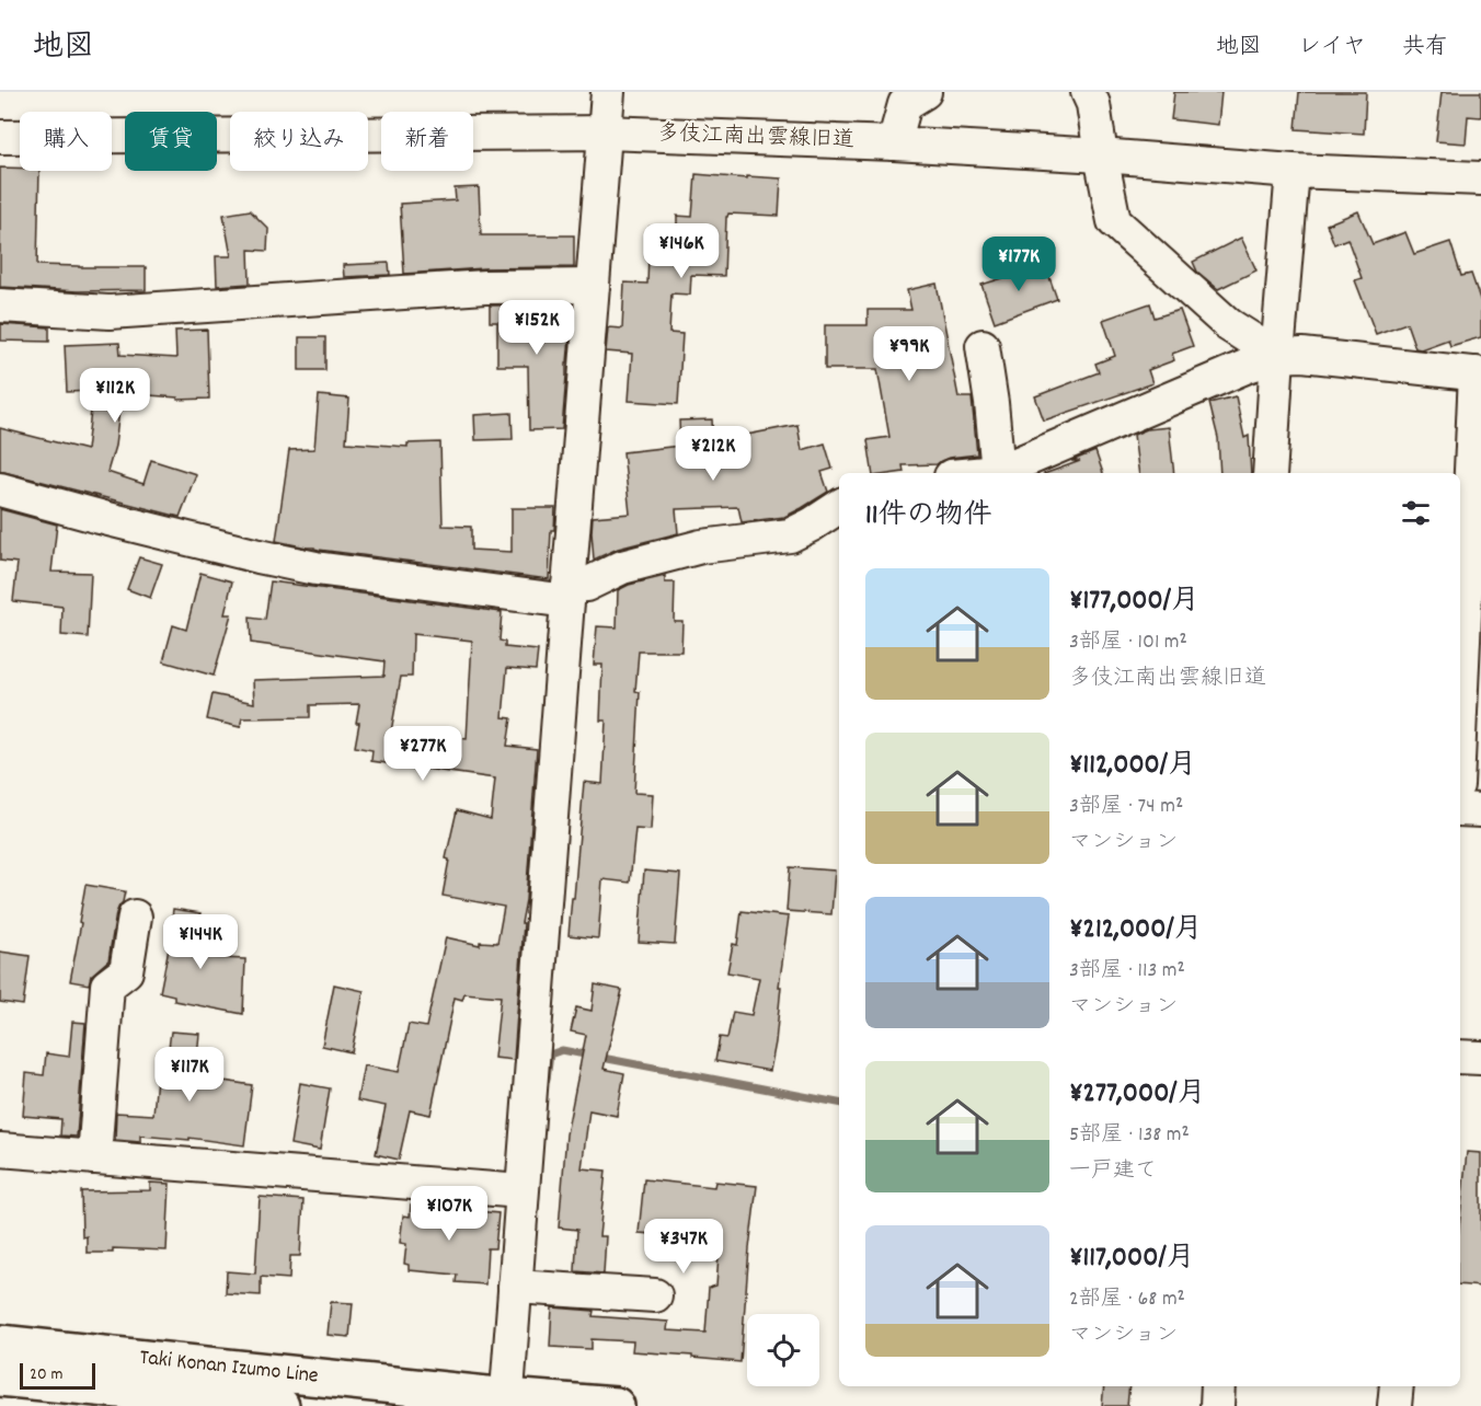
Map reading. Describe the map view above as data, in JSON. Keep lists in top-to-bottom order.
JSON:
{
  "streets": {
    "main road": ["Taki Konan Izumo Line"],
    "street": ["多伎江南出雲線旧道"]
  },
  "scale_bar": "20 m",
  "page": {
    "header": "地図",
    "nav": ["地図", "レイヤ", "共有"],
    "chip": [
      "購入",
      "賃貸",
      "絞り込み",
      "新着"
    ],
    "price": [
      "¥146K",
      "¥177K",
      "¥152K",
      "¥99K",
      "¥112K",
      "¥212K",
      "¥277K",
      "¥144K",
      "¥117K",
      "¥107K",
      "¥347K"
    ],
    "heading": "11件の物件",
    "list": [
      {
        "name": "¥177,000/月",
        "note": "3部屋 · 101 m² · 多伎江南出雲線旧道"
      },
      {
        "name": "¥112,000/月",
        "note": "3部屋 · 74 m² · マンション"
      },
      {
        "name": "¥212,000/月",
        "note": "3部屋 · 113 m² · マンション"
      },
      {
        "name": "¥277,000/月",
        "note": "5部屋 · 138 m² · 一戸建て"
      },
      {
        "name": "¥117,000/月",
        "note": "2部屋 · 68 m² · マンション"
      }
    ],
    "scale": "20 m"
  }
}
